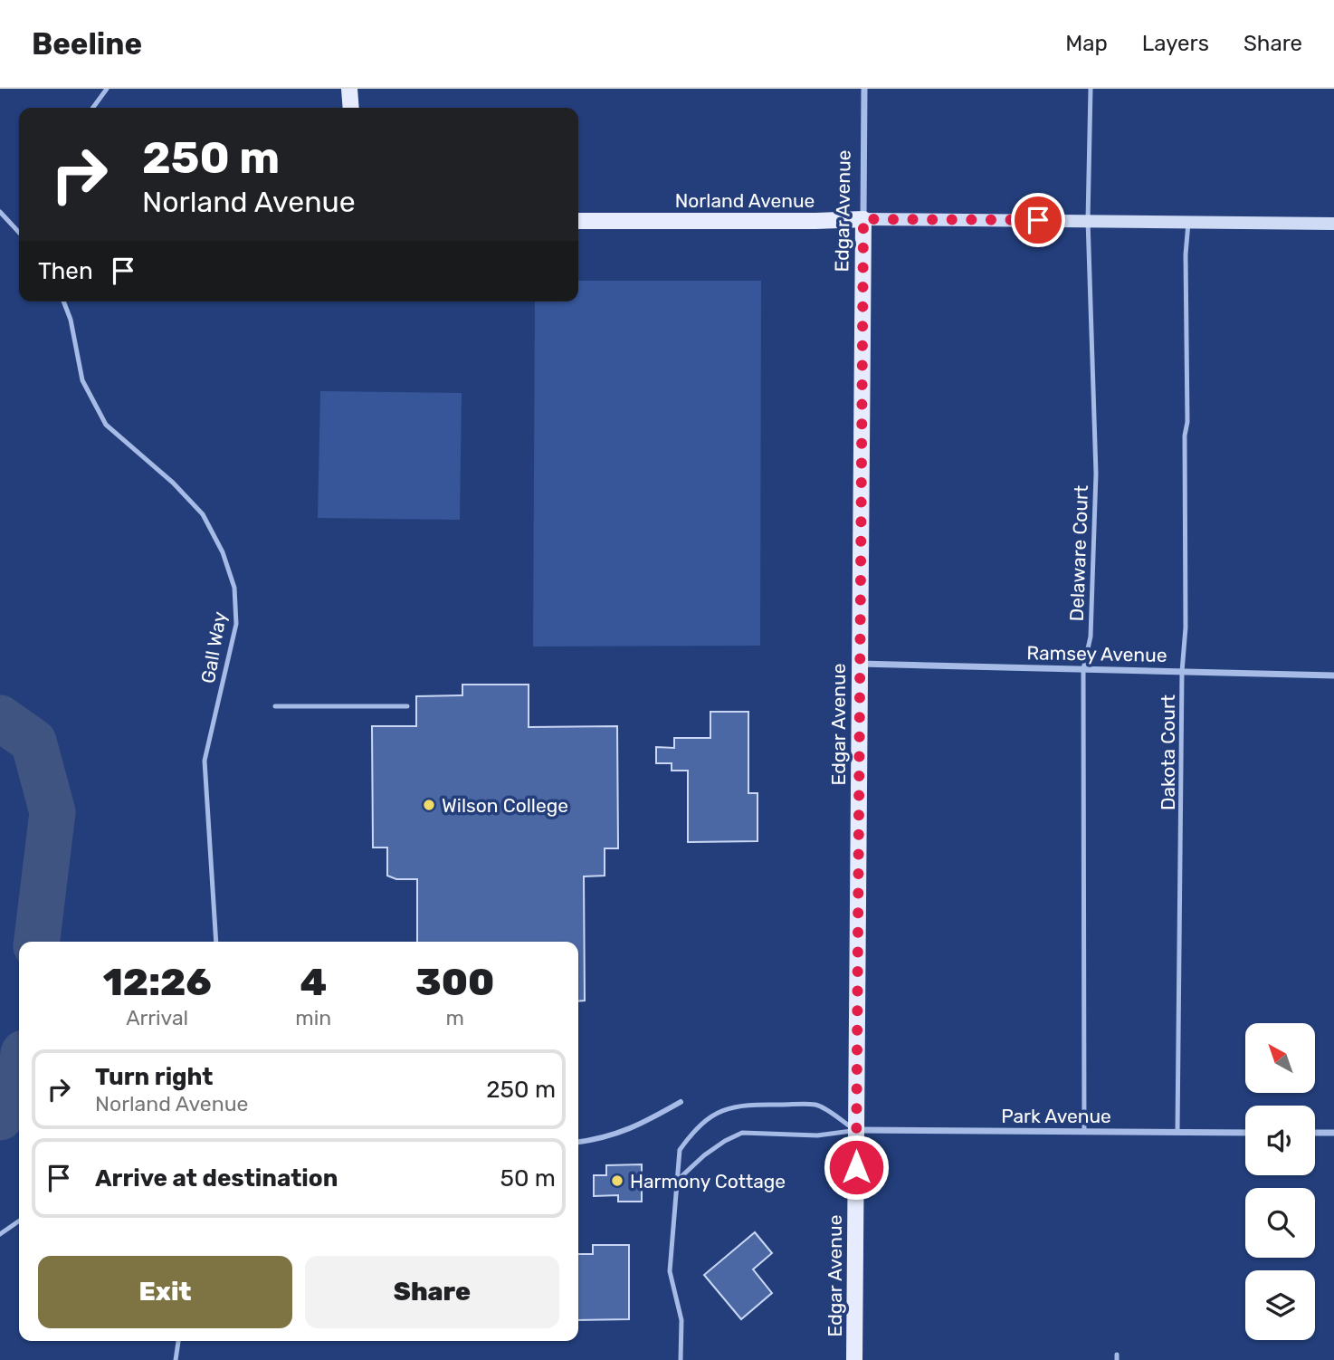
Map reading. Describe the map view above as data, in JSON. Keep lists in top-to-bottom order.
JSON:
{
  "streets": {
    "main road": ["Norland Avenue", "Edgar Avenue"],
    "street": ["Ramsey Avenue", "Park Avenue"],
    "lane": ["Delaware Court", "Gall Way", "Dakota Court"]
  },
  "crossings": [
    ["Norland Avenue", "Edgar Avenue"],
    ["Norland Avenue", "Delaware Court"],
    ["Norland Avenue", "Dakota Court"],
    ["Edgar Avenue", "Ramsey Avenue"],
    ["Edgar Avenue", "Park Avenue"],
    ["Delaware Court", "Ramsey Avenue"],
    ["Delaware Court", "Park Avenue"],
    ["Ramsey Avenue", "Dakota Court"],
    ["Dakota Court", "Park Avenue"]
  ],
  "places": ["Wilson College", "Harmony Cottage"],
  "north": "top left",
  "page": {
    "header": "Beeline",
    "nav": ["Map", "Layers", "Share"],
    "turn": ["250 m", "Norland Avenue"],
    "then": "Then",
    "eta": [
      "12:26",
      "Arrival",
      "4",
      "min",
      "300",
      "m"
    ],
    "list": [
      {
        "name": "Turn right",
        "note": "Norland Avenue",
        "value": "250 m"
      },
      {
        "name": "Arrive at destination",
        "value": "50 m"
      }
    ],
    "buttons": ["Exit", "Share"]
  }
}
